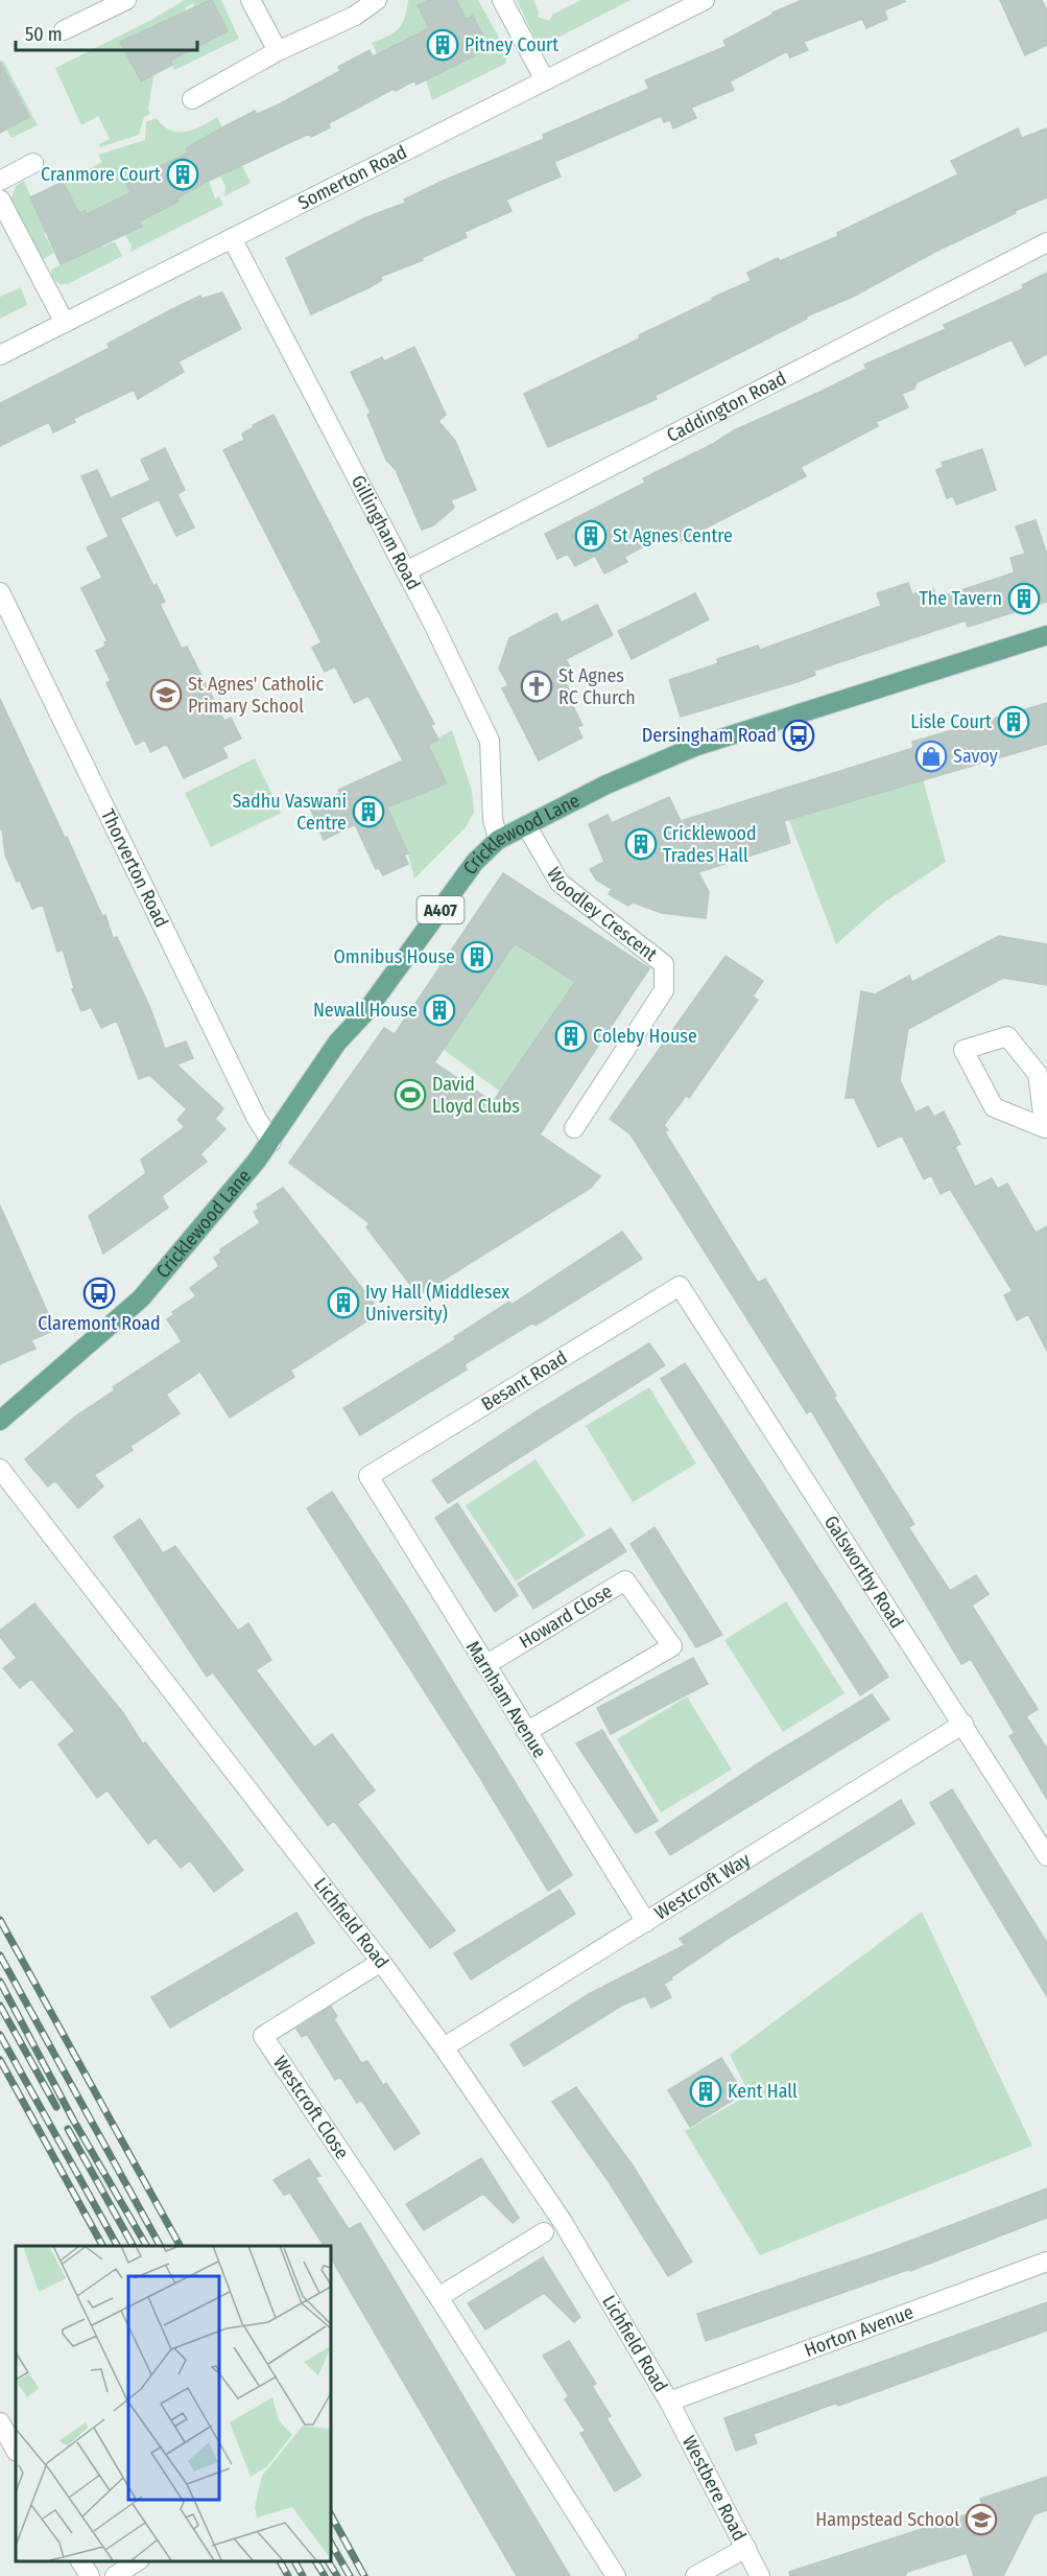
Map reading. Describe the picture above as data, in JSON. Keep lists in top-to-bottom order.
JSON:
{
  "streets": {
    "main road": ["Cricklewood Lane", "A407"],
    "street": [
      "Somerton Road",
      "Caddington Road",
      "Gillingham Road",
      "Thorverton Road",
      "Woodley Crescent",
      "Besant Road",
      "Galsworthy Road",
      "Howard Close",
      "Marnham Avenue",
      "Westcroft Way",
      "Lichfield Road",
      "Westcroft Close",
      "Horton Avenue",
      "Westbere Road"
    ]
  },
  "crossings": [
    ["Somerton Road", "Gillingham Road"],
    ["Caddington Road", "Gillingham Road"],
    ["Gillingham Road", "Cricklewood Lane"],
    ["Cricklewood Lane", "Thorverton Road"],
    ["Cricklewood Lane", "Woodley Crescent"],
    ["Besant Road", "Galsworthy Road"],
    ["Besant Road", "Marnham Avenue"],
    ["Galsworthy Road", "Westcroft Way"],
    ["Howard Close", "Marnham Avenue"],
    ["Marnham Avenue", "Westcroft Way"],
    ["Westcroft Way", "Lichfield Road"],
    ["Lichfield Road", "Westcroft Close"],
    ["Lichfield Road", "Horton Avenue"],
    ["Lichfield Road", "Westbere Road"],
    ["Horton Avenue", "Westbere Road"]
  ],
  "places": {
    "building": [
      "Pitney Court",
      "Cranmore Court",
      "St Agnes Centre",
      "The Tavern",
      "Lisle Court",
      "Sadhu Vaswani Centre",
      "Cricklewood Trades Hall",
      "Omnibus House",
      "Newall House",
      "Coleby House",
      "Ivy Hall (Middlesex University)",
      "Kent Hall"
    ],
    "church": ["St Agnes RC Church"],
    "school or university": ["St Agnes' Catholic Primary School", "Hampstead School"],
    "bus stop": ["Dersingham Road", "Claremont Road"],
    "shop": ["Savoy"],
    "sports": ["David Lloyd Clubs"]
  },
  "scale_bar": "50 m"
}
